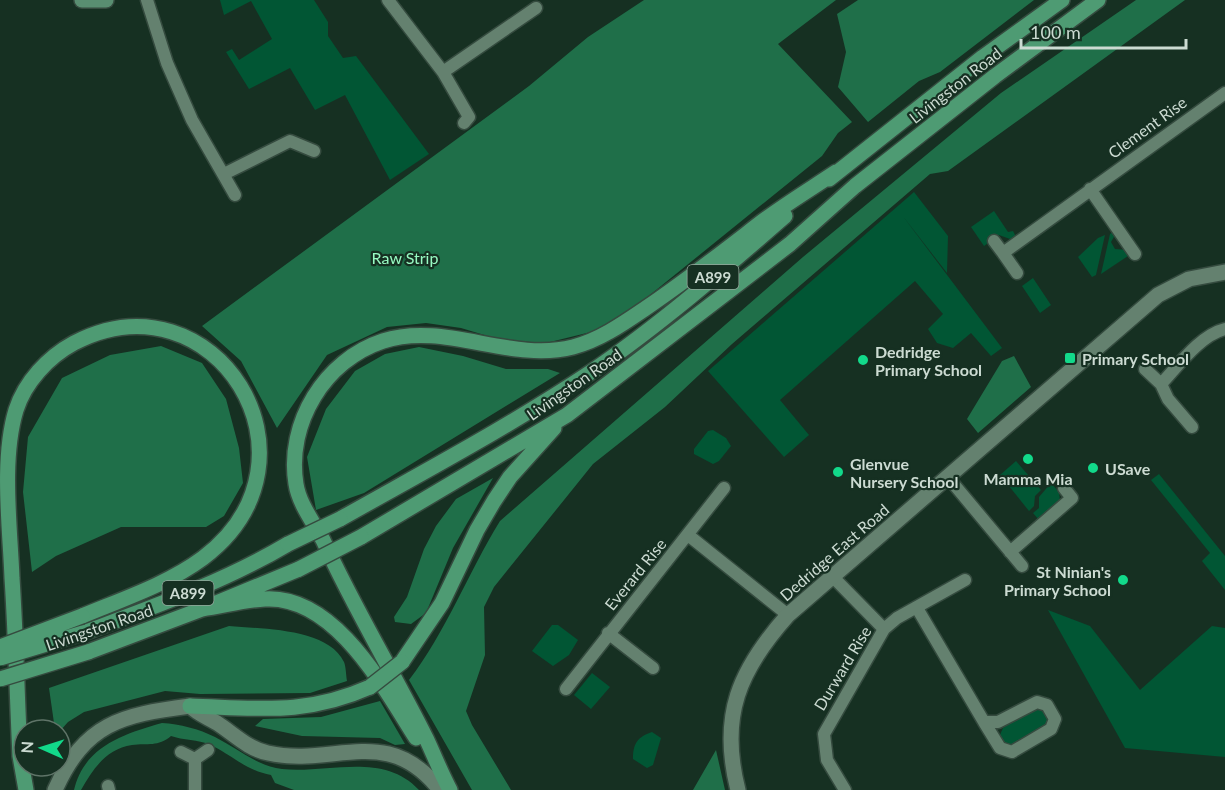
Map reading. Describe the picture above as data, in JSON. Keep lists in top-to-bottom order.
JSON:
{
  "streets": {
    "main road": ["Livingston Road", "A899"],
    "street": [
      "Clement Rise",
      "Dedridge East Road",
      "Everard Rise",
      "Durward Rise"
    ]
  },
  "crossings": [
    ["Dedridge East Road", "Everard Rise"],
    ["Dedridge East Road", "Durward Rise"]
  ],
  "parks": ["Raw Strip"],
  "places": {
    "transit": ["Primary School"],
    "other": [
      "Dedridge Primary School",
      "Mamma Mia",
      "USave",
      "Glenvue Nursery School",
      "St Ninian's Primary School"
    ]
  },
  "scale_bar": "100 m",
  "north": "left"
}
